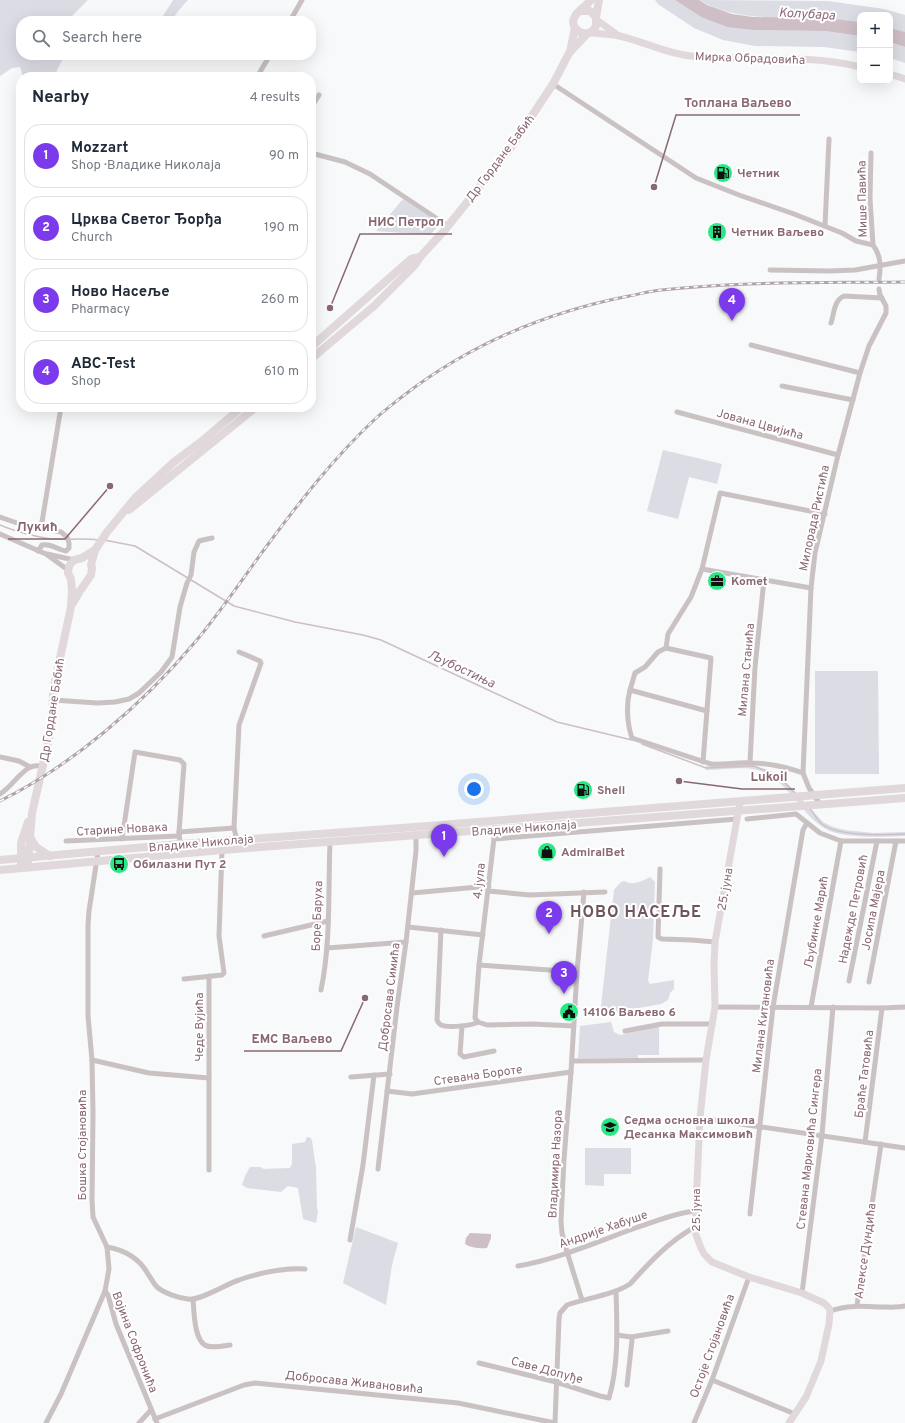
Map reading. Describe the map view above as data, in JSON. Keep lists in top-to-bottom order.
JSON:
{
  "streets": {
    "main road": ["Др Гордане Бабић", "Владике Николаја"],
    "street": [
      "Мирка Обрадовића",
      "Мише Павића",
      "Јована Цвијића",
      "Милорада Ристића",
      "Милана Станића",
      "Старине Новака",
      "4. јула",
      "25. јуна",
      "Надежде Петровић",
      "Јосипа Мајера",
      "Боре Баруха",
      "Љубинке Марић",
      "Добросава Симића",
      "Милана Китановића",
      "Чеде Вујића",
      "Браће Татовића",
      "Стевана Бороте",
      "Бошка Стојановића",
      "Стевана Марковића Сингера",
      "Владимира Назора",
      "Андрије Хабуше",
      "Алексе Дундића",
      "Војина Софронића",
      "Остоје Стојановића",
      "Саве Допуђе",
      "Добросава Живановића"
    ]
  },
  "crossings": [
    ["Мирка Обрадовића", "Др Гордане Бабић"],
    ["Др Гордане Бабић", "Владике Николаја"],
    ["Јована Цвијића", "Милорада Ристића"],
    ["Милорада Ристића", "Владике Николаја"],
    ["Владике Николаја", "Старине Новака"],
    ["Владике Николаја", "4. јула"],
    ["Владике Николаја", "25. јуна"],
    ["Владике Николаја", "Боре Баруха"],
    ["Владике Николаја", "Добросава Симића"],
    ["Владике Николаја", "Бошка Стојановића"],
    ["Старине Новака", "Бошка Стојановића"],
    ["25. јуна", "Стевана Марковића Сингера"],
    ["25. јуна", "Андрије Хабуше"],
    ["25. јуна", "Алексе Дундића"],
    ["25. јуна", "Остоје Стојановића"],
    ["Добросава Симића", "Стевана Бороте"],
    ["Чеде Вујића", "Бошка Стојановића"],
    ["Стевана Бороте", "Владимира Назора"],
    ["Бошка Стојановића", "Војина Софронића"],
    ["Владимира Назора", "Андрије Хабуше"],
    ["Војина Софронића", "Добросава Живановића"]
  ],
  "districts": ["НОВО НАСЕЉЕ"],
  "water": ["Колубара", "Љубостиња"],
  "places": {
    "fuel station": ["Четник", "Shell"],
    "other": [
      "Топлана Ваљево",
      "НИС Петрол",
      "Лукић",
      "Lukoil",
      "ЕМС Ваљево"
    ],
    "building": ["Четник Ваљево"],
    "office": ["Komet"],
    "shop": ["AdmiralBet"],
    "bus stop": ["Обилазни Пут 2"],
    "public building": ["14106 Ваљево 6"],
    "school or university": ["Седма основна школа Десанка Максимовић"]
  },
  "page": {
    "map_buttons": ["+", "−"],
    "search": "Search here",
    "heading": ["Nearby", "4 results"],
    "list": [
      {
        "mark": "1",
        "name": "Mozzart",
        "note": "Shop · Владике Николаја",
        "value": "90 m"
      },
      {
        "mark": "2",
        "name": "Црква Светог Ђорђа",
        "note": "Church",
        "value": "190 m"
      },
      {
        "mark": "3",
        "name": "Ново Насеље",
        "note": "Pharmacy",
        "value": "260 m"
      },
      {
        "mark": "4",
        "name": "ABC-Test",
        "note": "Shop",
        "value": "610 m"
      }
    ],
    "pins": [
      "4",
      "1",
      "2",
      "3"
    ]
  }
}
